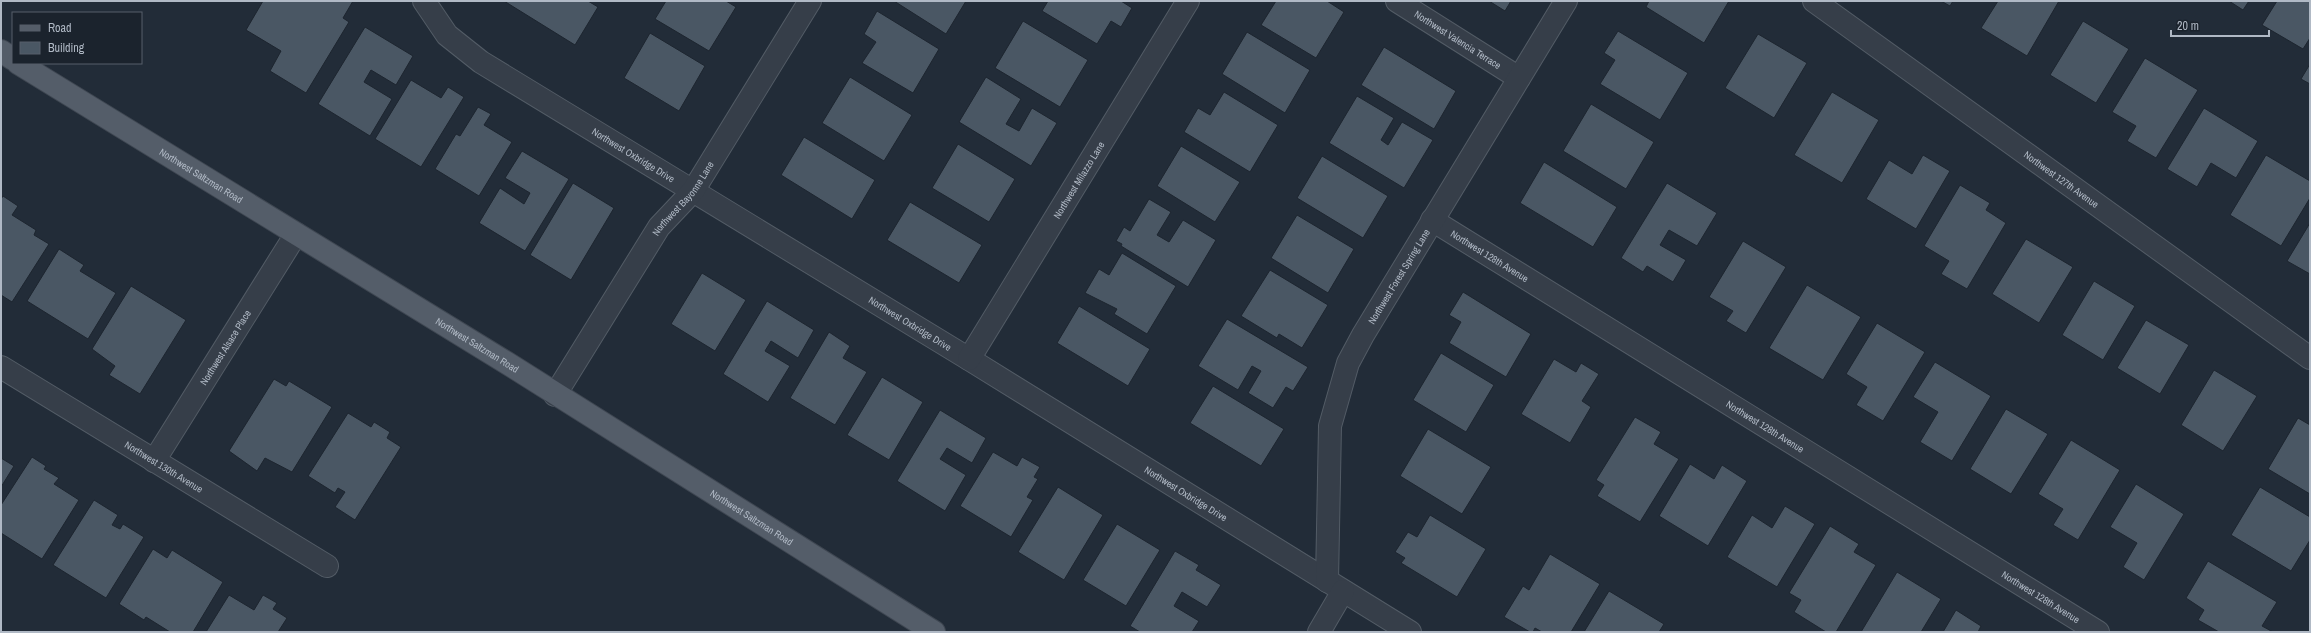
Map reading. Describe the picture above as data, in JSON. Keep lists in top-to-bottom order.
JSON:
{
  "streets": {
    "main road": ["Northwest Saltzman Road"],
    "street": [
      "Northwest Valencia Terrace",
      "Northwest Oxbridge Drive",
      "Northwest Milazzo Lane",
      "Northwest 127th Avenue",
      "Northwest Bayonne Lane",
      "Northwest 128th Avenue",
      "Northwest Forest Spring Lane",
      "Northwest Alsace Place",
      "Northwest 130th Avenue"
    ]
  },
  "crossings": [
    ["Northwest Valencia Terrace", "Northwest Forest Spring Lane"],
    ["Northwest Oxbridge Drive", "Northwest Milazzo Lane"],
    ["Northwest Oxbridge Drive", "Northwest Bayonne Lane"],
    ["Northwest Oxbridge Drive", "Northwest Forest Spring Lane"],
    ["Northwest Saltzman Road", "Northwest Bayonne Lane"],
    ["Northwest Saltzman Road", "Northwest Alsace Place"],
    ["Northwest 128th Avenue", "Northwest Forest Spring Lane"],
    ["Northwest Alsace Place", "Northwest 130th Avenue"]
  ],
  "legend": ["Road", "Building"],
  "scale_bar": "20 m"
}
